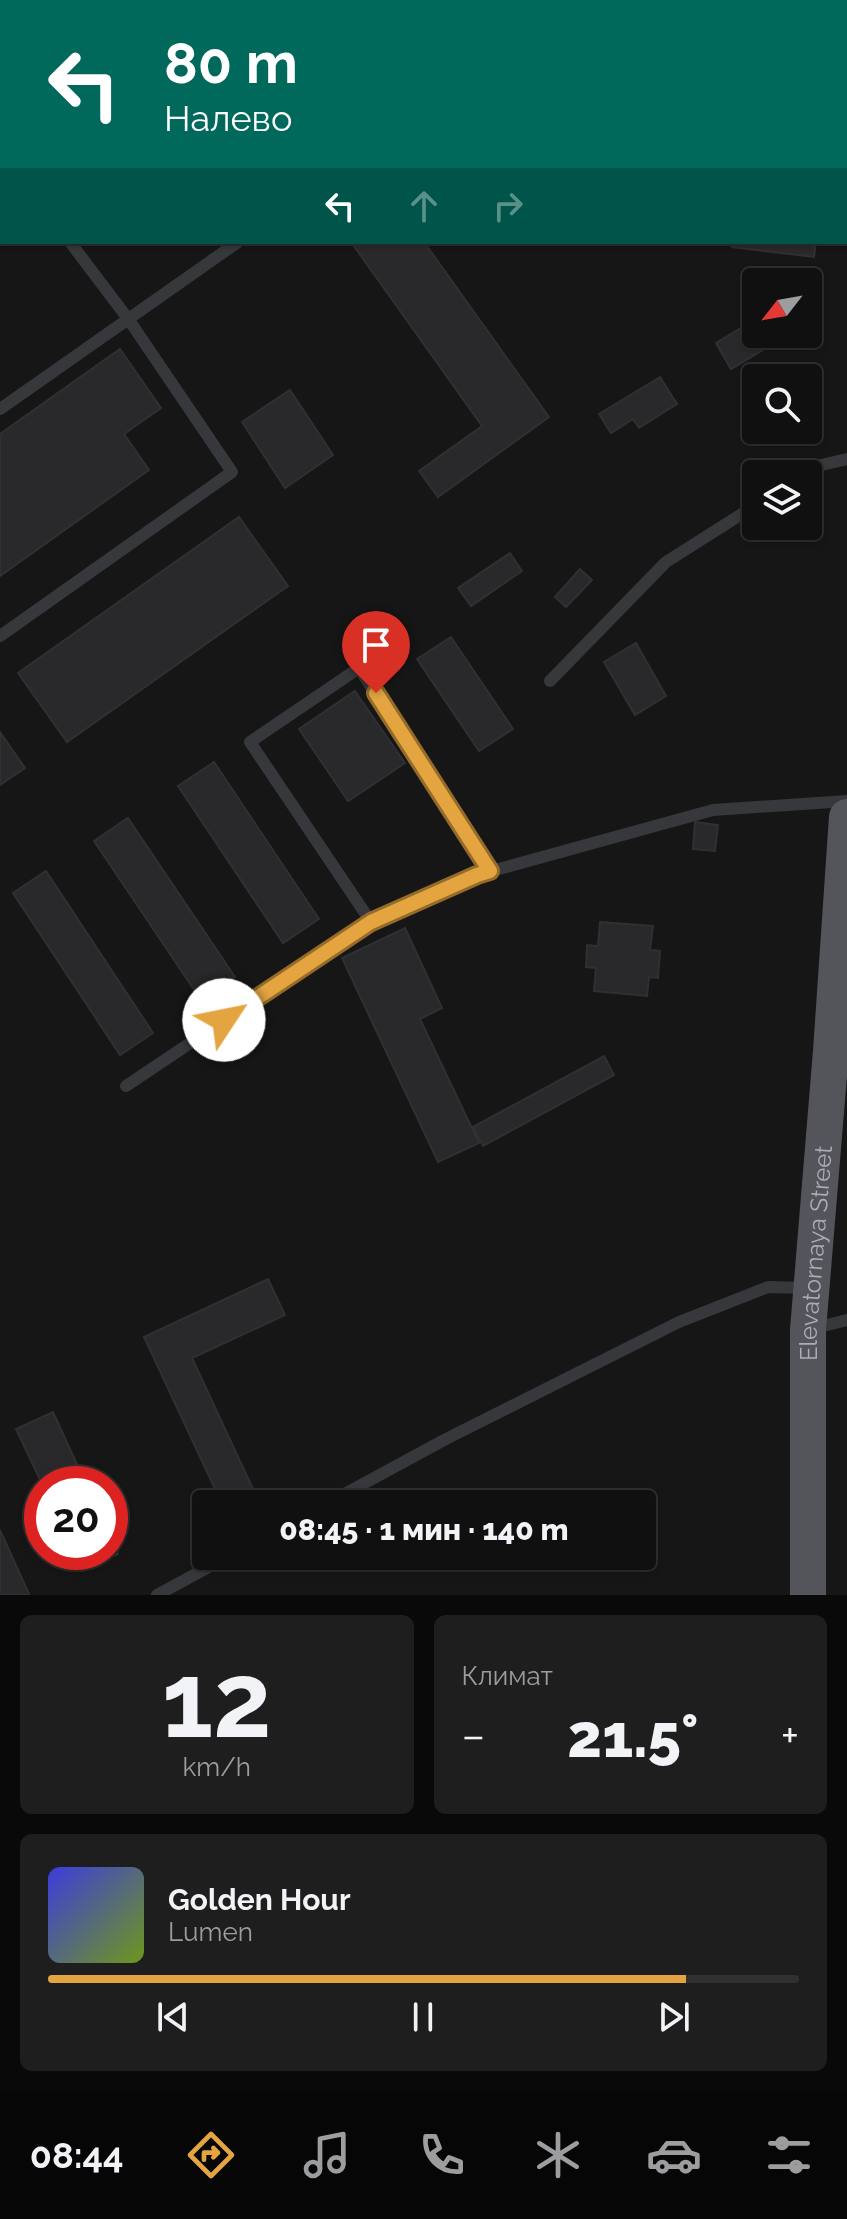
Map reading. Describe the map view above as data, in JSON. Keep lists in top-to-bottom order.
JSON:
{
  "streets": {
    "main road": ["Elevatornaya Street"]
  },
  "north": "bottom left",
  "page": {
    "turn": ["80 m", "Налево"],
    "limit": "20",
    "trip": "08:45 · 1 мин · 140 m",
    "tile": [
      ["12", "km/h"],
      "Климат"
    ],
    "heat": ["−", "21.5°", "+"],
    "song": ["Golden Hour", "Lumen"],
    "tabs": "08:44"
  }
}
